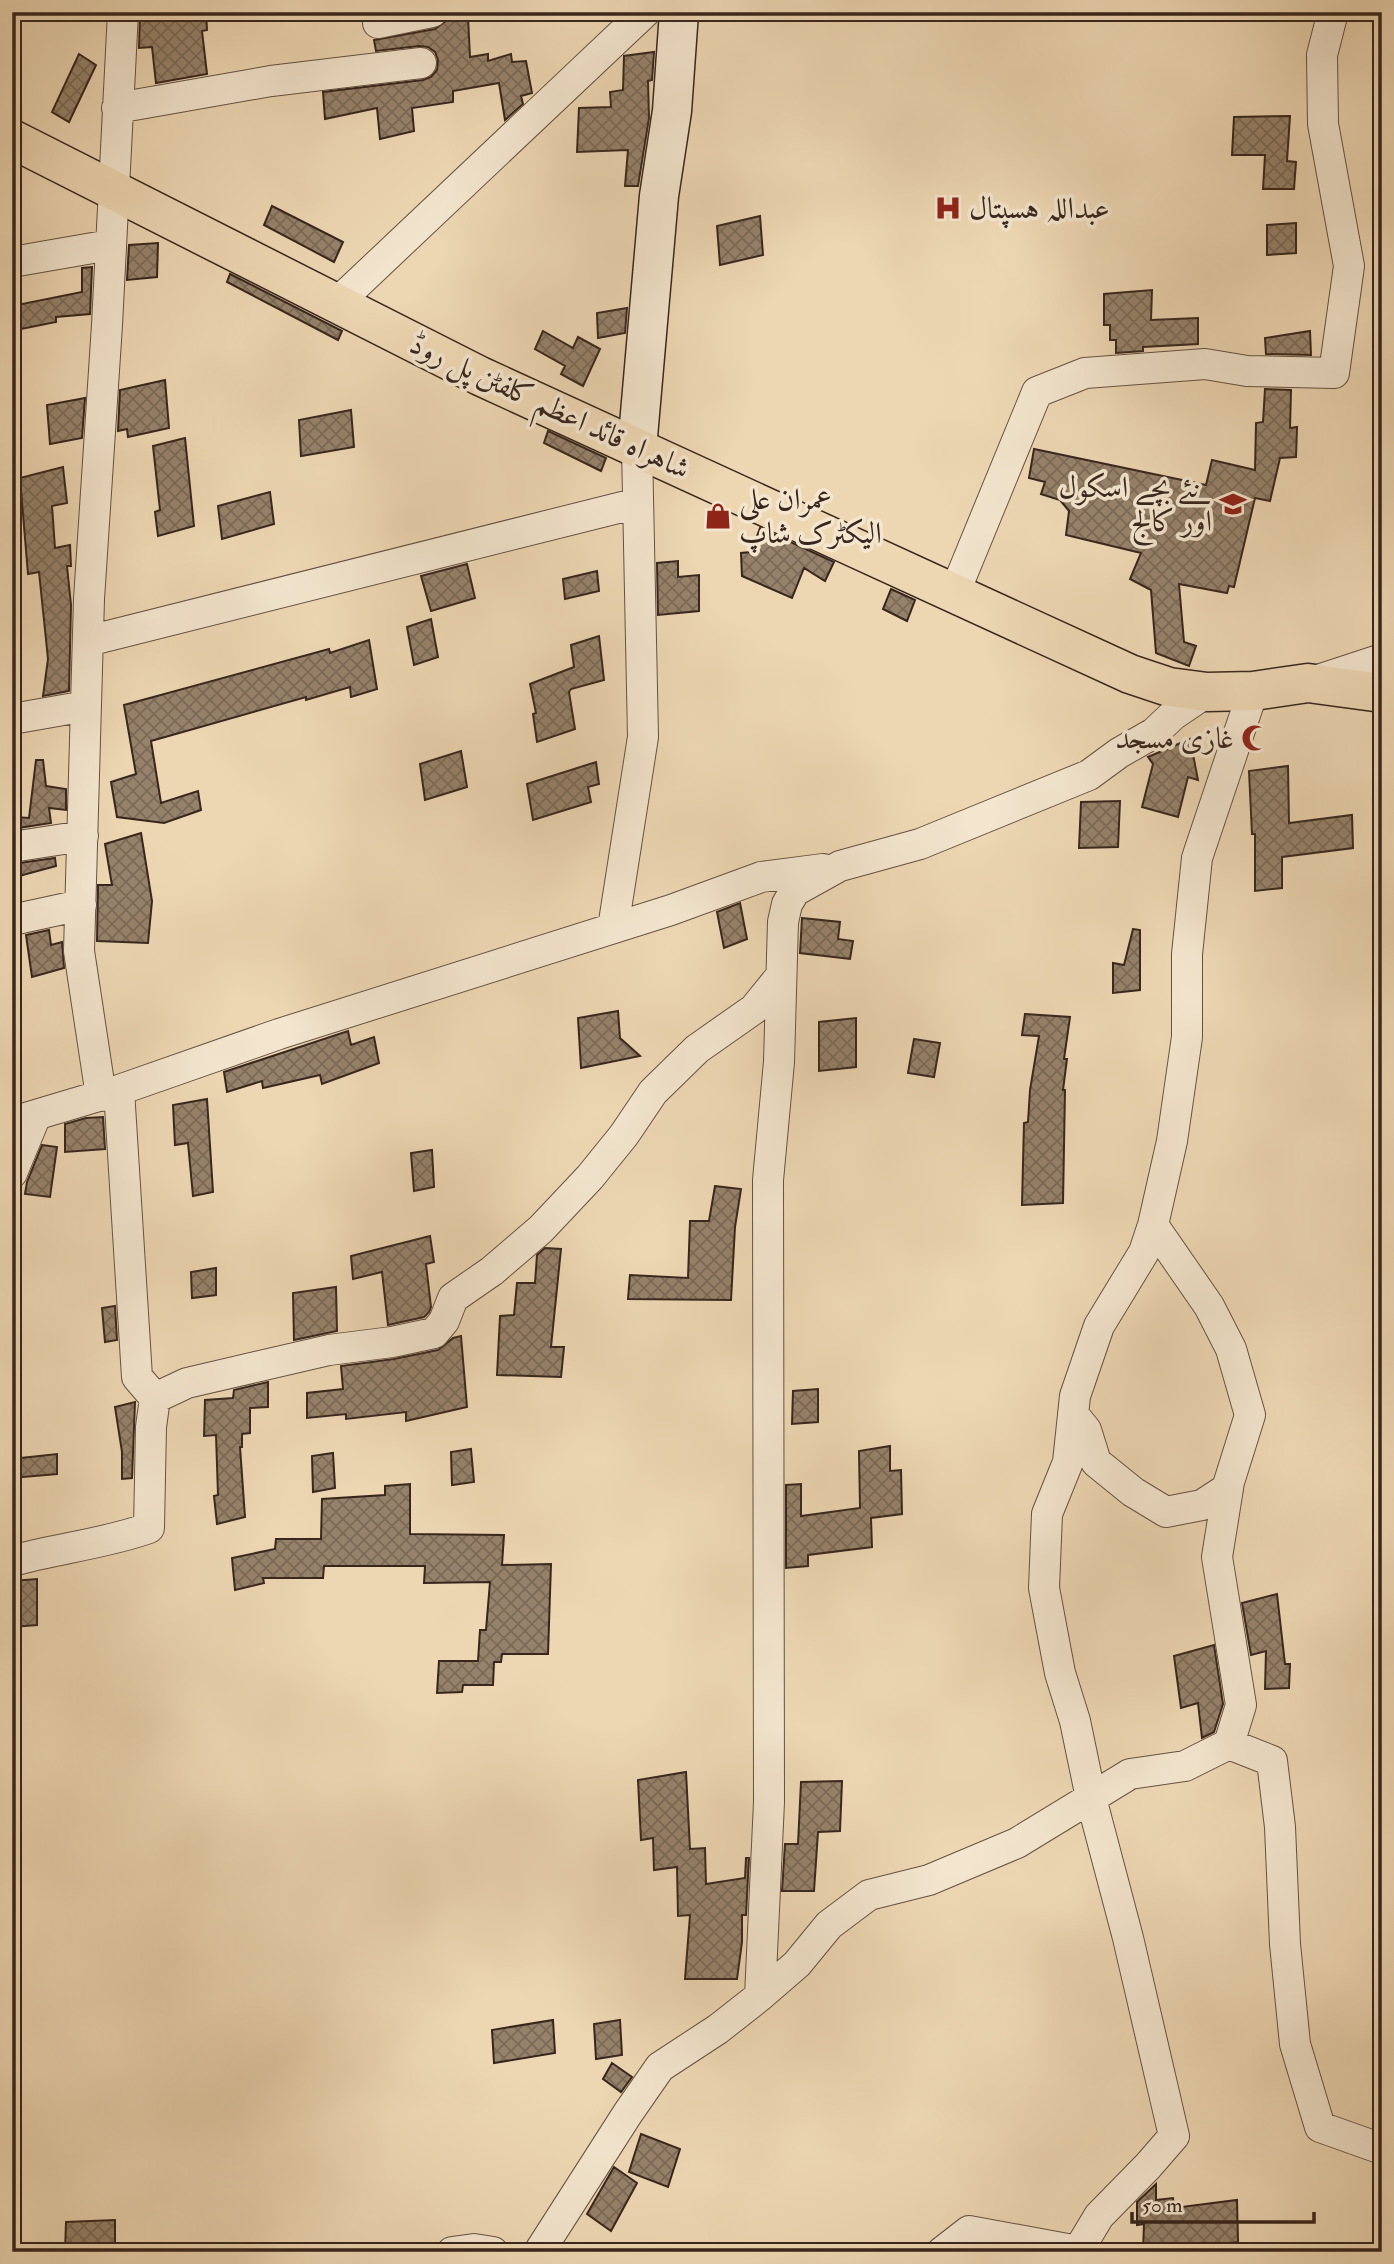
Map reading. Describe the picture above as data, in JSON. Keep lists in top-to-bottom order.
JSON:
{
  "streets": {
    "highway": ["شاہراہ قائد اعظم کلفٹن پل روڈ"]
  },
  "places": {
    "hospital": ["عبداللہ ہسپتال"],
    "school or university": ["نئے بچے اسکول اور کالج"],
    "shop": ["عمران علی الیکٹرک شاپ"],
    "mosque": ["غازی مسجد"]
  },
  "scale_bar": "50 m"
}
